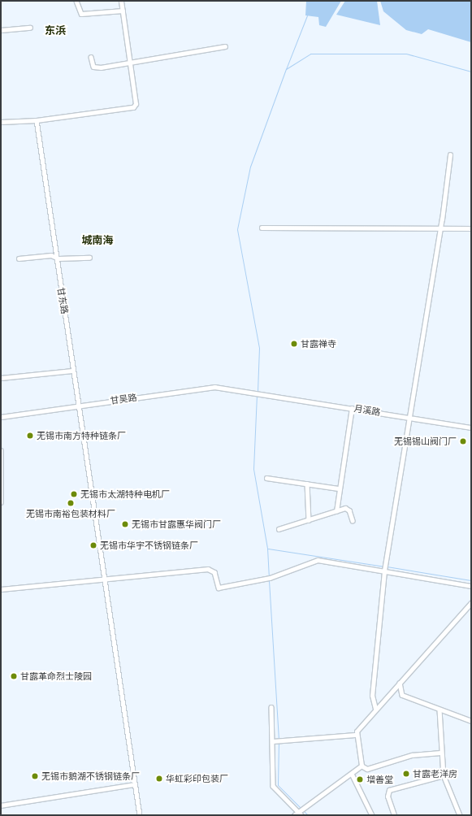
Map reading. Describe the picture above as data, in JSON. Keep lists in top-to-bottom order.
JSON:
{
  "streets": {
    "street": ["甘东路", "甘吴路", "月溪路"]
  },
  "crossings": [
    ["甘东路", "甘吴路"],
    ["甘吴路", "月溪路"]
  ],
  "districts": ["东浜", "城南海"],
  "places": [
    "甘露禅寺",
    "无锡市南方特种链条厂",
    "无锡锡山阀门厂",
    "无锡市太湖特种电机厂",
    "无锡市南裕包装材料厂",
    "无锡市甘露惠华阀门厂",
    "无锡市华宇不锈钢链条厂",
    "甘露革命烈士陵园",
    "甘露老洋房",
    "无锡市鹅湖不锈钢链条厂",
    "华虹彩印包装厂",
    "增善堂"
  ]
}
